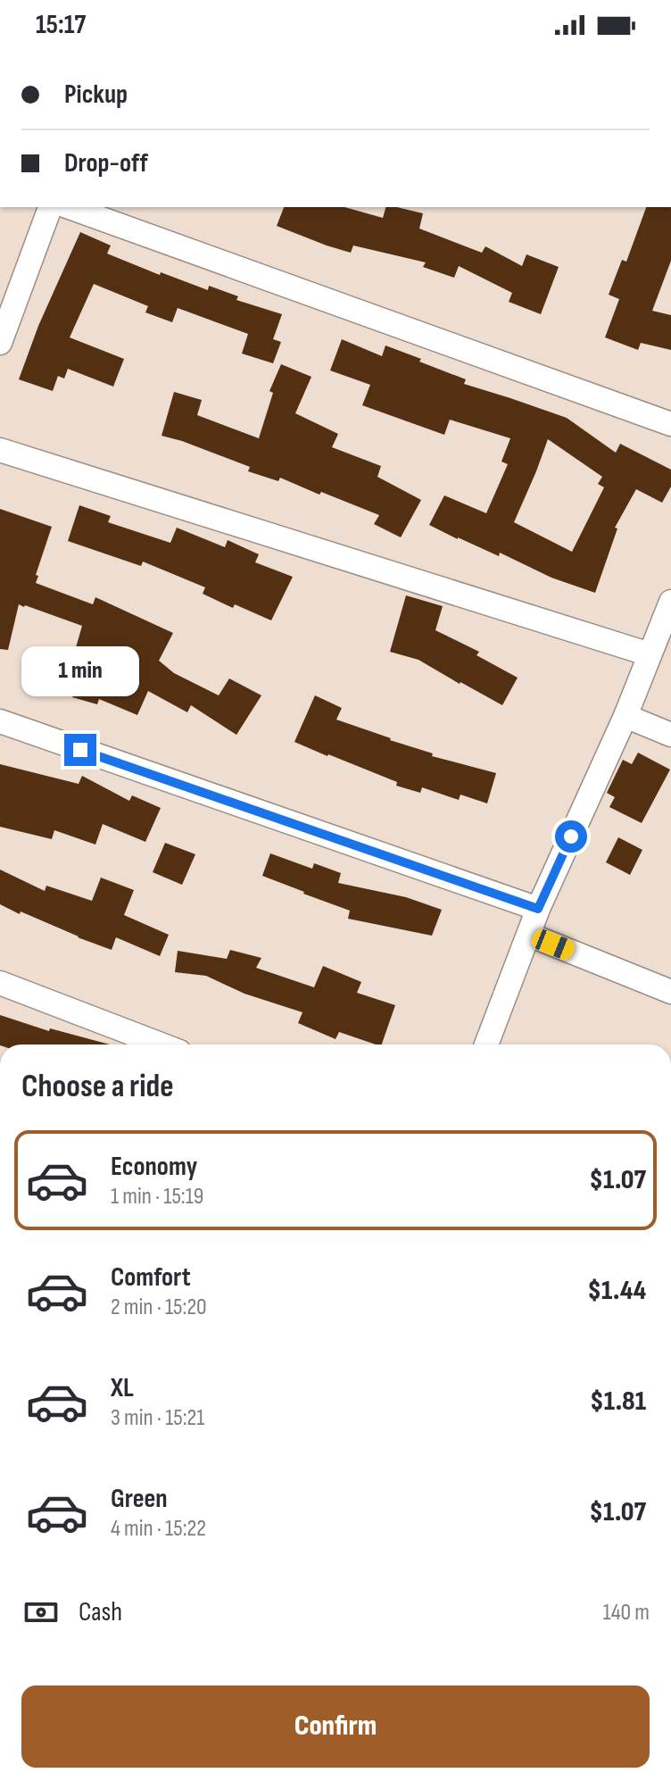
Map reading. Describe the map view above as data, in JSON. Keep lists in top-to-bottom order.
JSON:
{
  "page": {
    "status": "15:17",
    "banner": ["Pickup", "Drop-off"],
    "bubble": "1 min",
    "heading": "Choose a ride",
    "list": [
      {
        "name": "Economy",
        "note": "1 min · 15:19",
        "value": "$1.07"
      },
      {
        "name": "Comfort",
        "note": "2 min · 15:20",
        "value": "$1.44"
      },
      {
        "name": "XL",
        "note": "3 min · 15:21",
        "value": "$1.81"
      },
      {
        "name": "Green",
        "note": "4 min · 15:22",
        "value": "$1.07"
      }
    ],
    "pay": ["Cash", "140 m"],
    "buttons": "Confirm"
  }
}
